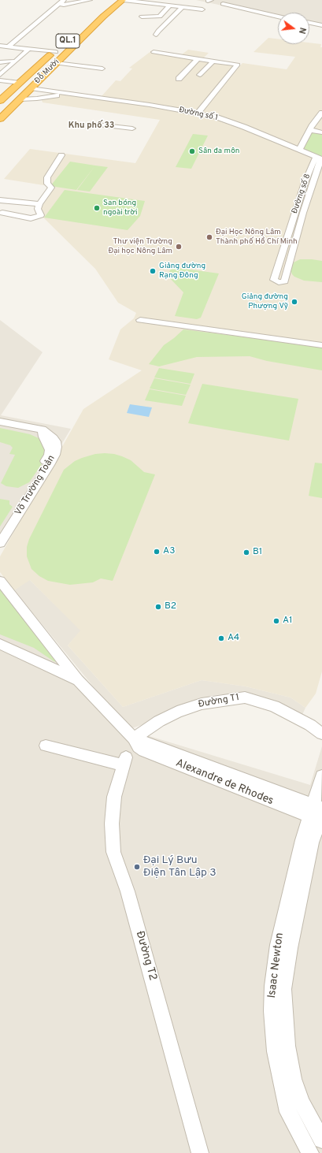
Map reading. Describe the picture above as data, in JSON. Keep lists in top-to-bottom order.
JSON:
{
  "streets": {
    "highway": ["QL.1", "Đỗ Mười"],
    "street": [
      "Đường số 1",
      "Đường số 8",
      "Võ Trường Toản",
      "Đường T1",
      "Alexandre de Rhodes",
      "Đường T2",
      "Isaac Newton"
    ]
  },
  "crossings": [
    ["Đỗ Mười", "Đường số 1"],
    ["Đường số 1", "Đường số 8"],
    ["Đường T1", "Alexandre de Rhodes"],
    ["Alexandre de Rhodes", "Isaac Newton"]
  ],
  "districts": ["Khu phố 33"],
  "places": [
    "Sân đa môn",
    "San bóng ngoài trời",
    "Đại Học Nông Lâm Thành phố Hồ Chí Minh",
    "Thư viện Trường Đại học Nông Lâm",
    "Giảng đường Rạng Đông",
    "Giảng đường Phượng Vỹ",
    "A3",
    "B1",
    "B2",
    "A1",
    "A4",
    "Đại Lý Bưu Điện Tân Lập 3"
  ],
  "north": "right"
}
